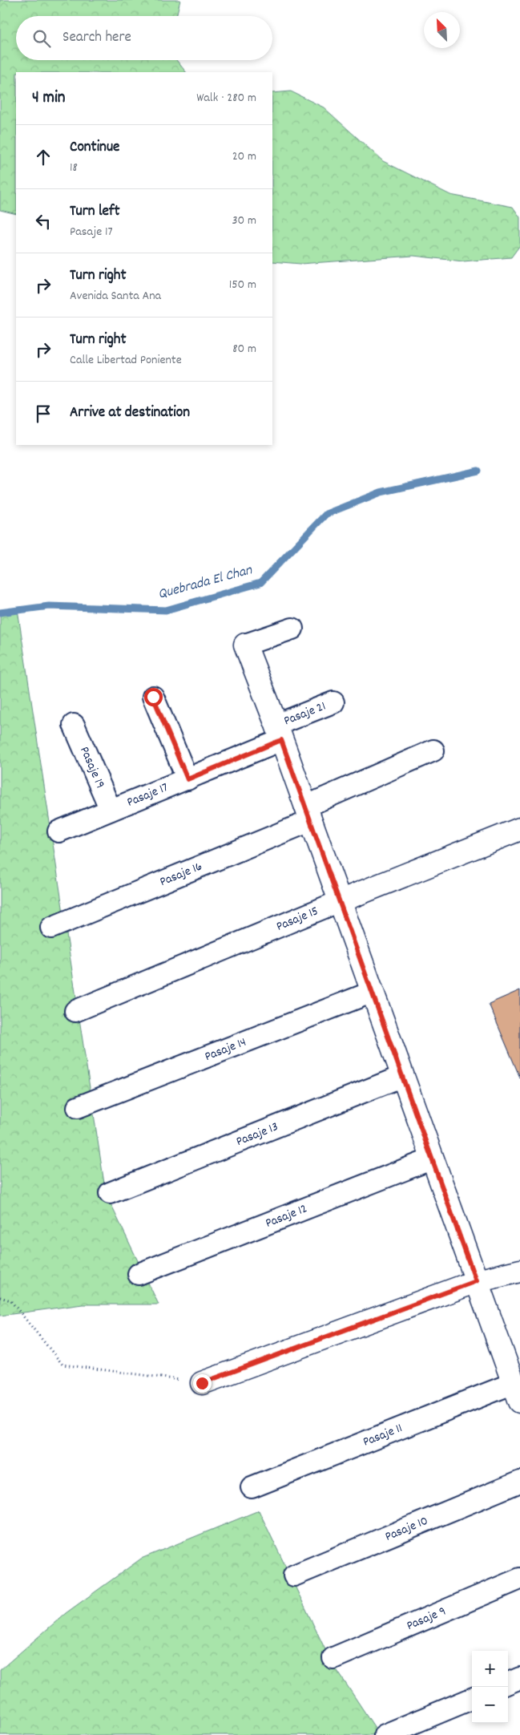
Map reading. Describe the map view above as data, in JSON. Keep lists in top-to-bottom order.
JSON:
{
  "streets": {
    "street": [
      "Pasaje 21",
      "Pasaje 19",
      "Pasaje 17",
      "Pasaje 16",
      "Pasaje 15",
      "Pasaje 14",
      "Pasaje 13",
      "Pasaje 12",
      "Pasaje 11",
      "Pasaje 10",
      "Pasaje 9"
    ]
  },
  "crossings": [
    ["Pasaje 21", "Pasaje 17"],
    ["Pasaje 19", "Pasaje 17"]
  ],
  "water": ["Quebrada El Chan"],
  "north": "top left",
  "page": {
    "search": "Search here",
    "heading": ["4 min", "Walk · 280 m"],
    "list": [
      ["Continue", "18", "20 m"],
      ["Turn left", "Pasaje 17", "30 m"],
      ["Turn right", "Avenida Santa Ana", "150 m"],
      ["Turn right", "Calle Libertad Poniente", "80 m"],
      "Arrive at destination"
    ],
    "map_buttons": ["+", "−"]
  }
}
